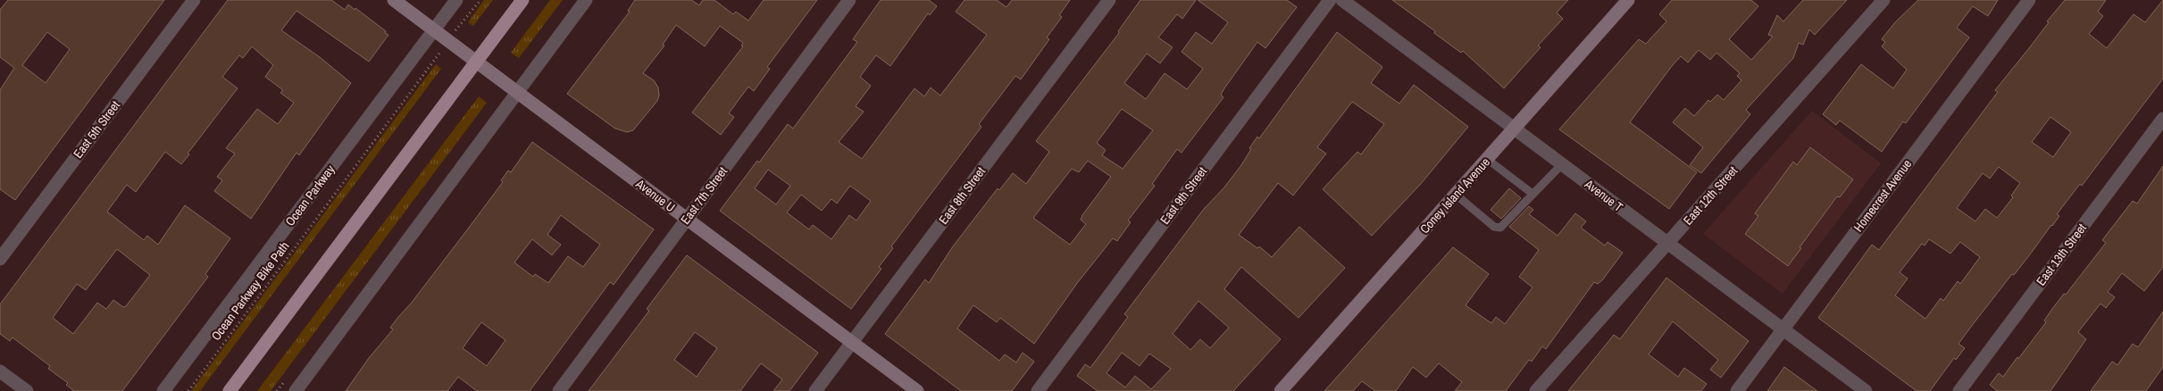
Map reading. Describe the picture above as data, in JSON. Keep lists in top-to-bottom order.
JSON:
{
  "streets": {
    "main road": ["Avenue U", "Coney Island Avenue"],
    "street": [
      "East 5th Street",
      "Ocean Parkway",
      "East 7th Street",
      "East 8th Street",
      "East 9th Street",
      "Avenue T",
      "East 12th Street",
      "Homecrest Avenue",
      "East 13th Street"
    ],
    "path": ["Ocean Parkway Bike Path"]
  },
  "crossings": [
    ["Ocean Parkway", "Avenue U"],
    ["Avenue U", "East 7th Street"],
    ["Avenue U", "East 8th Street"],
    ["Coney Island Avenue", "Avenue T"],
    ["Avenue T", "East 12th Street"],
    ["Avenue T", "Homecrest Avenue"]
  ]
}
